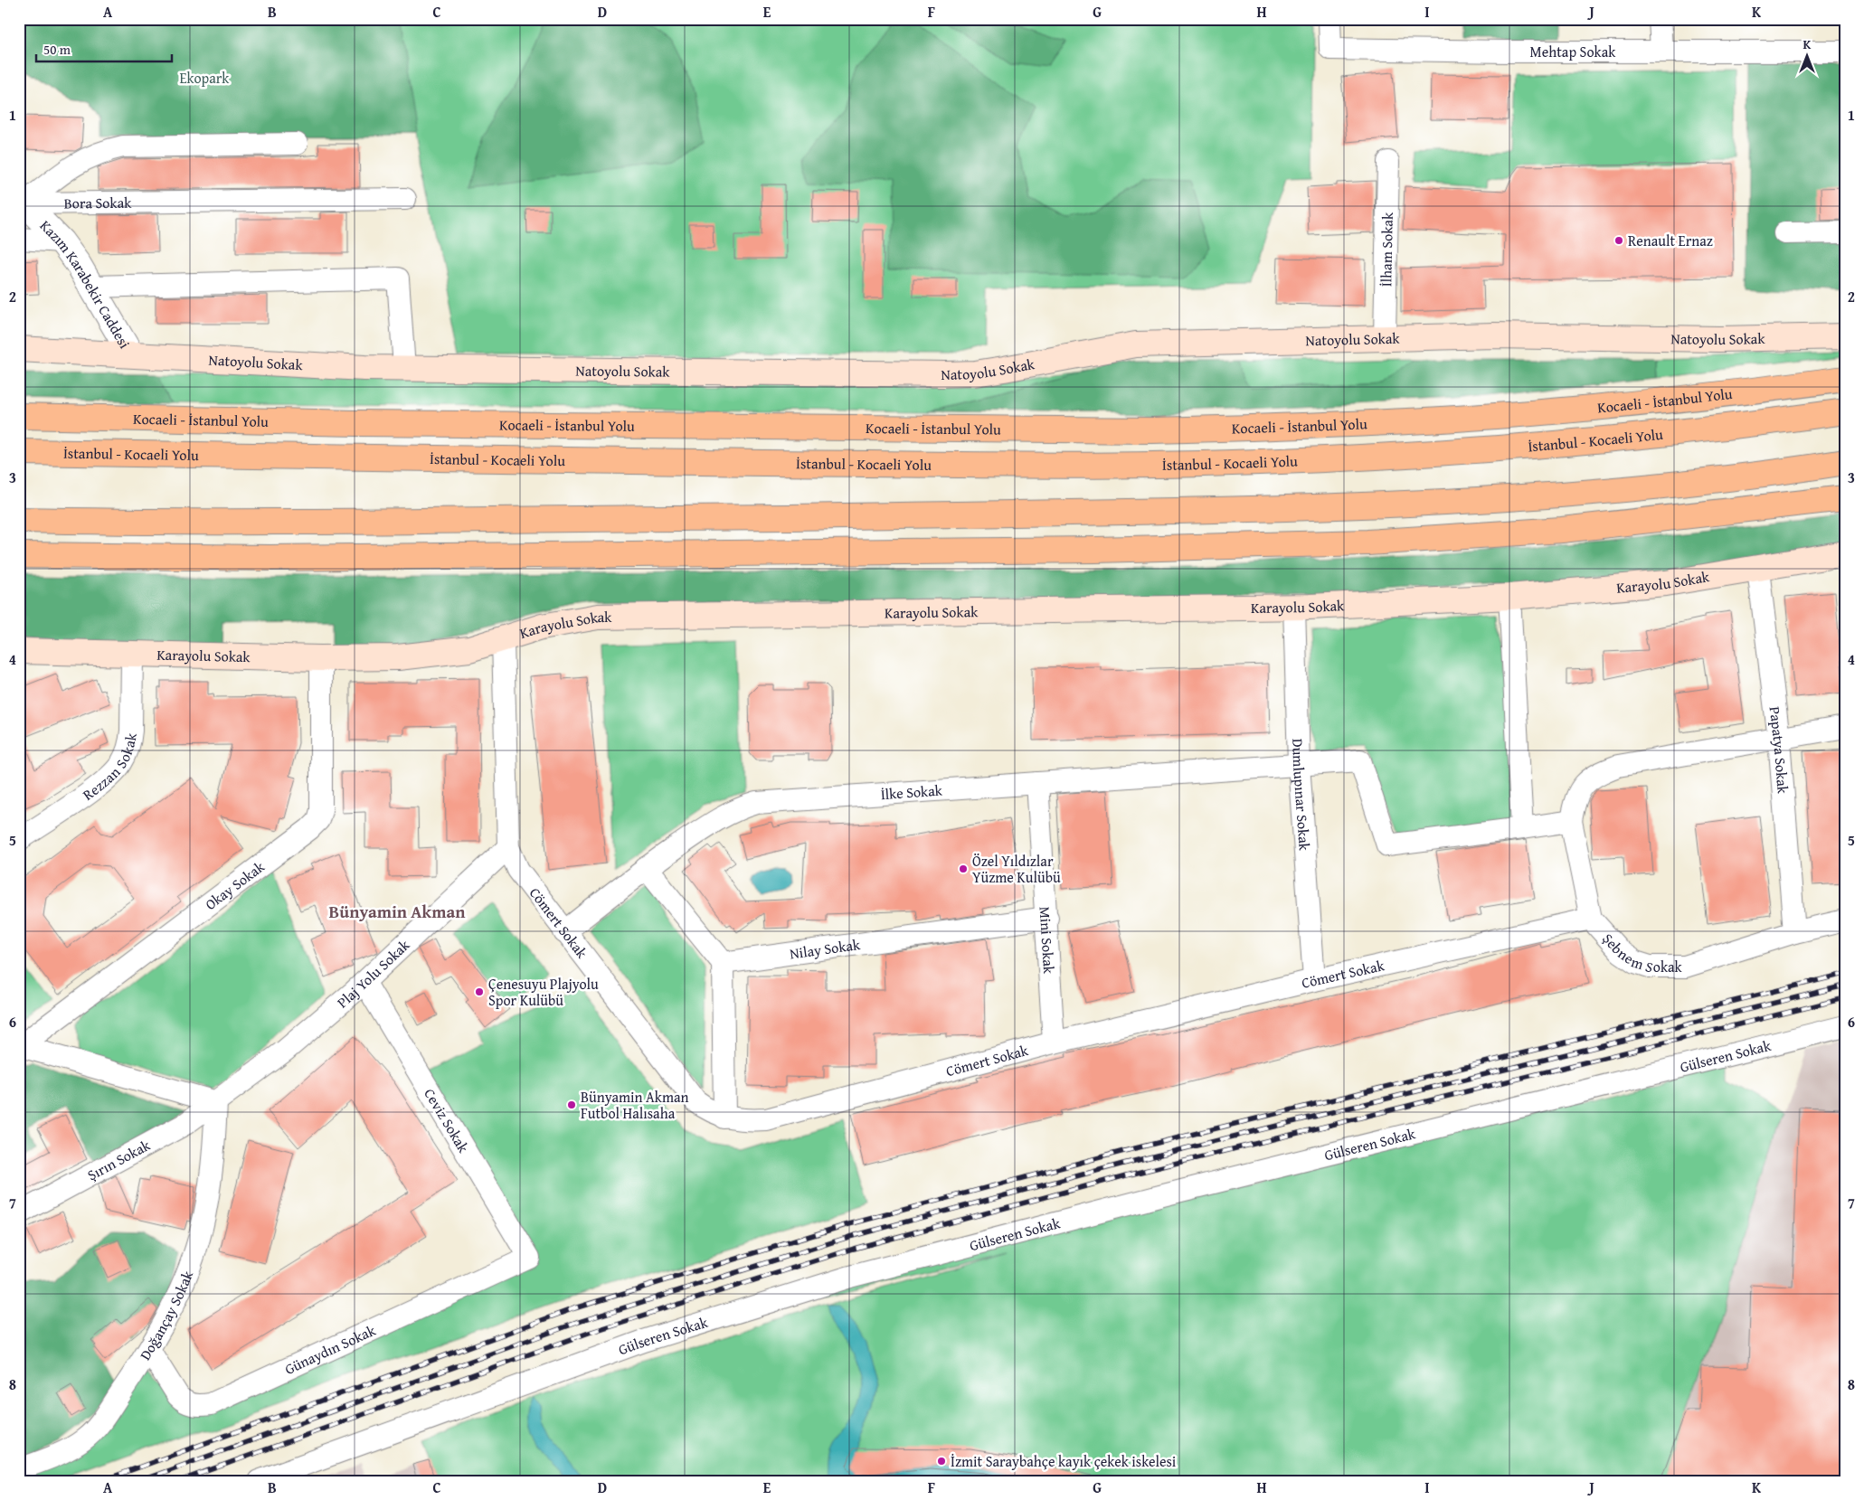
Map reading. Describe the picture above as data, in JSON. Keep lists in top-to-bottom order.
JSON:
{
  "streets": {
    "highway": ["Kocaeli - İstanbul Yolu", "İstanbul - Kocaeli Yolu"],
    "main road": ["Natoyolu Sokak", "Karayolu Sokak"],
    "street": [
      "Mehtap Sokak",
      "Bora Sokak",
      "İlham Sokak",
      "Kazım Karabekir Caddesi",
      "Papatya Sokak",
      "Rezzan Sokak",
      "İlke Sokak",
      "Dumlupınar Sokak",
      "Okay Sokak",
      "Cömert Sokak",
      "Mini Sokak",
      "Şebnem Sokak",
      "Nilay Sokak",
      "Plaj Yolu Sokak",
      "Gülseren Sokak",
      "Ceviz Sokak",
      "Şırın Sokak",
      "Doğançay Sokak",
      "Günaydın Sokak"
    ]
  },
  "crossings": [
    ["Bora Sokak", "Kazım Karabekir Caddesi"],
    ["İlham Sokak", "Natoyolu Sokak"],
    ["Kazım Karabekir Caddesi", "Natoyolu Sokak"],
    ["Karayolu Sokak", "Papatya Sokak"],
    ["Karayolu Sokak", "Rezzan Sokak"],
    ["Karayolu Sokak", "Dumlupınar Sokak"],
    ["Karayolu Sokak", "Okay Sokak"],
    ["Papatya Sokak", "Şebnem Sokak"],
    ["İlke Sokak", "Dumlupınar Sokak"],
    ["İlke Sokak", "Cömert Sokak"],
    ["İlke Sokak", "Mini Sokak"],
    ["Dumlupınar Sokak", "Cömert Sokak"],
    ["Cömert Sokak", "Mini Sokak"],
    ["Cömert Sokak", "Şebnem Sokak"],
    ["Cömert Sokak", "Plaj Yolu Sokak"],
    ["Mini Sokak", "Nilay Sokak"],
    ["Plaj Yolu Sokak", "Ceviz Sokak"],
    ["Plaj Yolu Sokak", "Şırın Sokak"],
    ["Plaj Yolu Sokak", "Doğançay Sokak"],
    ["Ceviz Sokak", "Günaydın Sokak"],
    ["Şırın Sokak", "Doğançay Sokak"],
    ["Doğançay Sokak", "Günaydın Sokak"]
  ],
  "districts": ["Bünyamin Akman"],
  "parks": ["Ekopark"],
  "places": [
    "Renault Ernaz",
    "Özel Yıldızlar Yüzme Kulübü",
    "Çenesuyu Plajyolu Spor Kulübü",
    "Bünyamin Akman Futbol Halısaha",
    "İzmit Saraybahçe kayık çekek iskelesi"
  ],
  "scale_bar": "50 m",
  "north": "top",
  "grid": {
    "columns": [
      "A",
      "B",
      "C",
      "D",
      "E",
      "F",
      "G",
      "H",
      "I",
      "J",
      "K"
    ],
    "rows": [
      "1",
      "2",
      "3",
      "4",
      "5",
      "6",
      "7",
      "8"
    ]
  }
}
